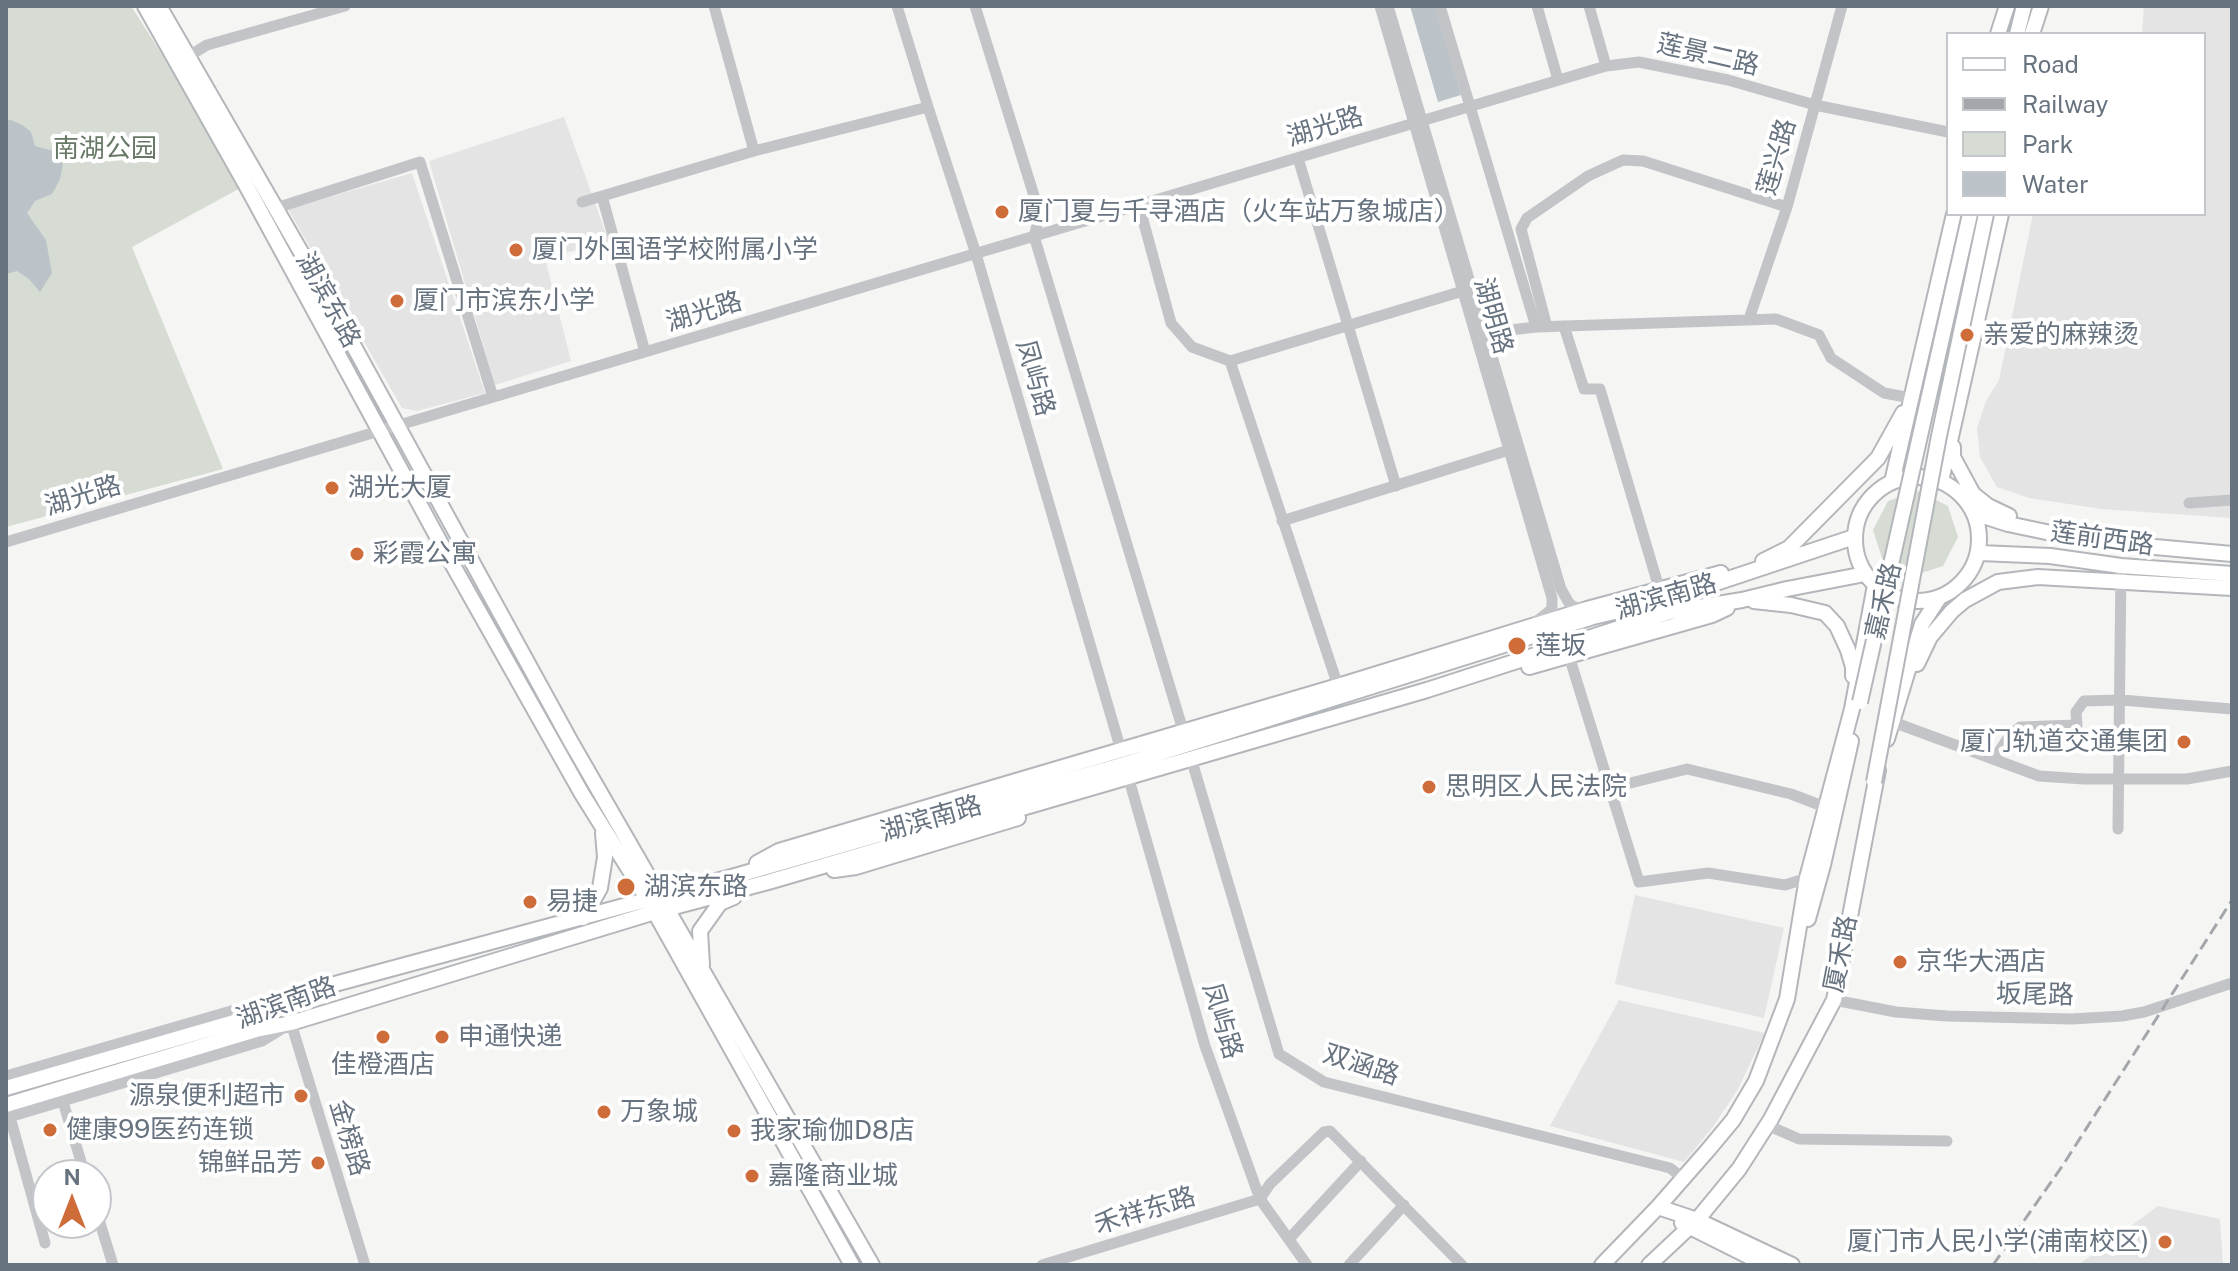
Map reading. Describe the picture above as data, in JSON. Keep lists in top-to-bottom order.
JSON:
{
  "streets": {
    "main road": [
      "湖滨东路",
      "莲前西路",
      "湖滨南路",
      "嘉禾路",
      "厦禾路"
    ],
    "street": [
      "莲景二路",
      "湖光路",
      "莲兴路",
      "湖明路",
      "凤屿路",
      "坂尾路",
      "双涵路",
      "金榜路",
      "禾祥东路"
    ]
  },
  "crossings": [
    ["莲景二路", "湖光路"],
    ["莲景二路", "莲兴路"],
    ["莲景二路", "湖明路"],
    ["湖光路", "湖滨东路"],
    ["湖光路", "湖明路"],
    ["湖光路", "凤屿路"],
    ["湖滨东路", "湖滨南路"],
    ["凤屿路", "湖滨南路"],
    ["凤屿路", "禾祥东路"],
    ["莲前西路", "湖滨南路"],
    ["莲前西路", "厦禾路"],
    ["湖滨南路", "厦禾路"],
    ["湖滨南路", "双涵路"],
    ["湖滨南路", "金榜路"],
    ["嘉禾路", "厦禾路"],
    ["厦禾路", "坂尾路"]
  ],
  "parks": ["南湖公园"],
  "places": [
    "厦门夏与千寻酒店（火车站万象城店）",
    "厦门外国语学校附属小学",
    "厦门市滨东小学",
    "亲爱的麻辣烫",
    "湖光大厦",
    "彩霞公寓",
    "莲坂",
    "厦门轨道交通集团",
    "思明区人民法院",
    "湖滨东路",
    "易捷",
    "京华大酒店",
    "佳橙酒店",
    "申通快递",
    "源泉便利超市",
    "万象城",
    "健康99医药连锁",
    "我家瑜伽D8店",
    "锦鲜品芳",
    "嘉隆商业城",
    "厦门市人民小学(浦南校区)"
  ],
  "legend": [
    "Road",
    "Railway",
    "Park",
    "Water"
  ],
  "north": "top"
}
